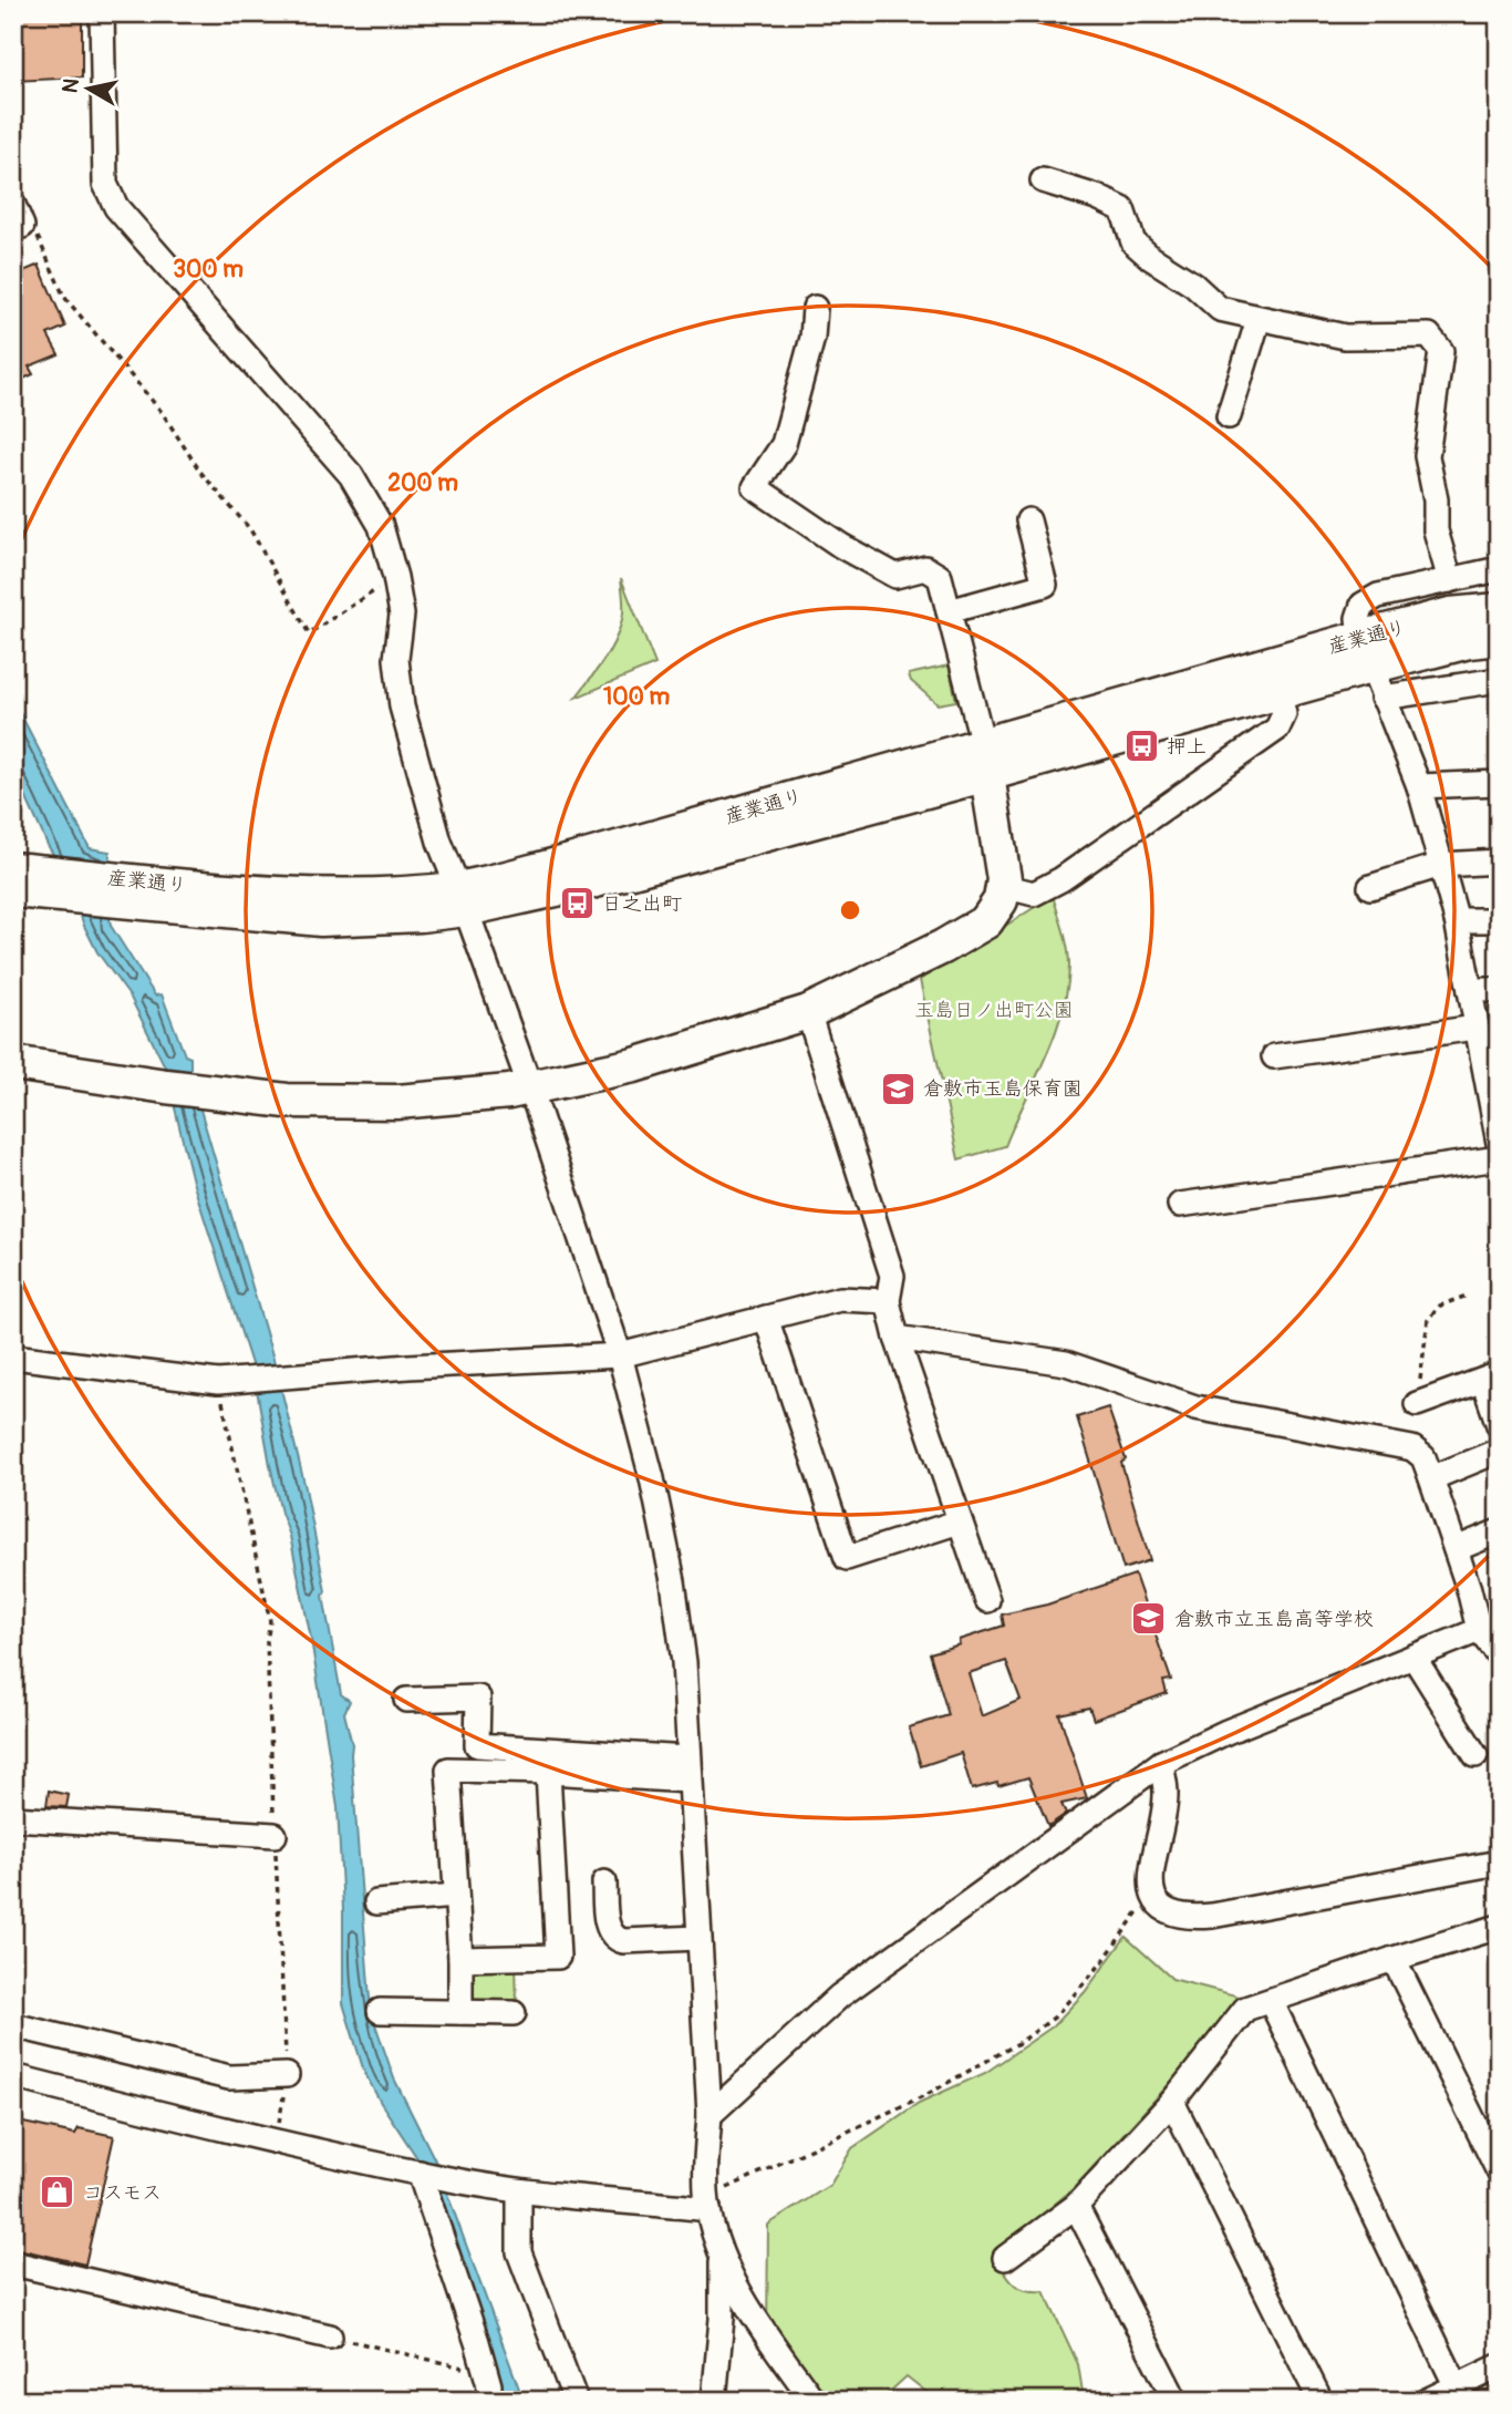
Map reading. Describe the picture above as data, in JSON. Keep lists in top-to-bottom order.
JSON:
{
  "streets": {
    "street": ["産業通り"]
  },
  "parks": ["玉島日ノ出町公園"],
  "places": {
    "bus stop": ["押上", "日之出町"],
    "school or university": ["倉敷市玉島保育園", "倉敷市立玉島高等学校"],
    "shop": ["コスモス"]
  },
  "north": "left",
  "rings": ["300 m", "200 m", "100 m"]
}
